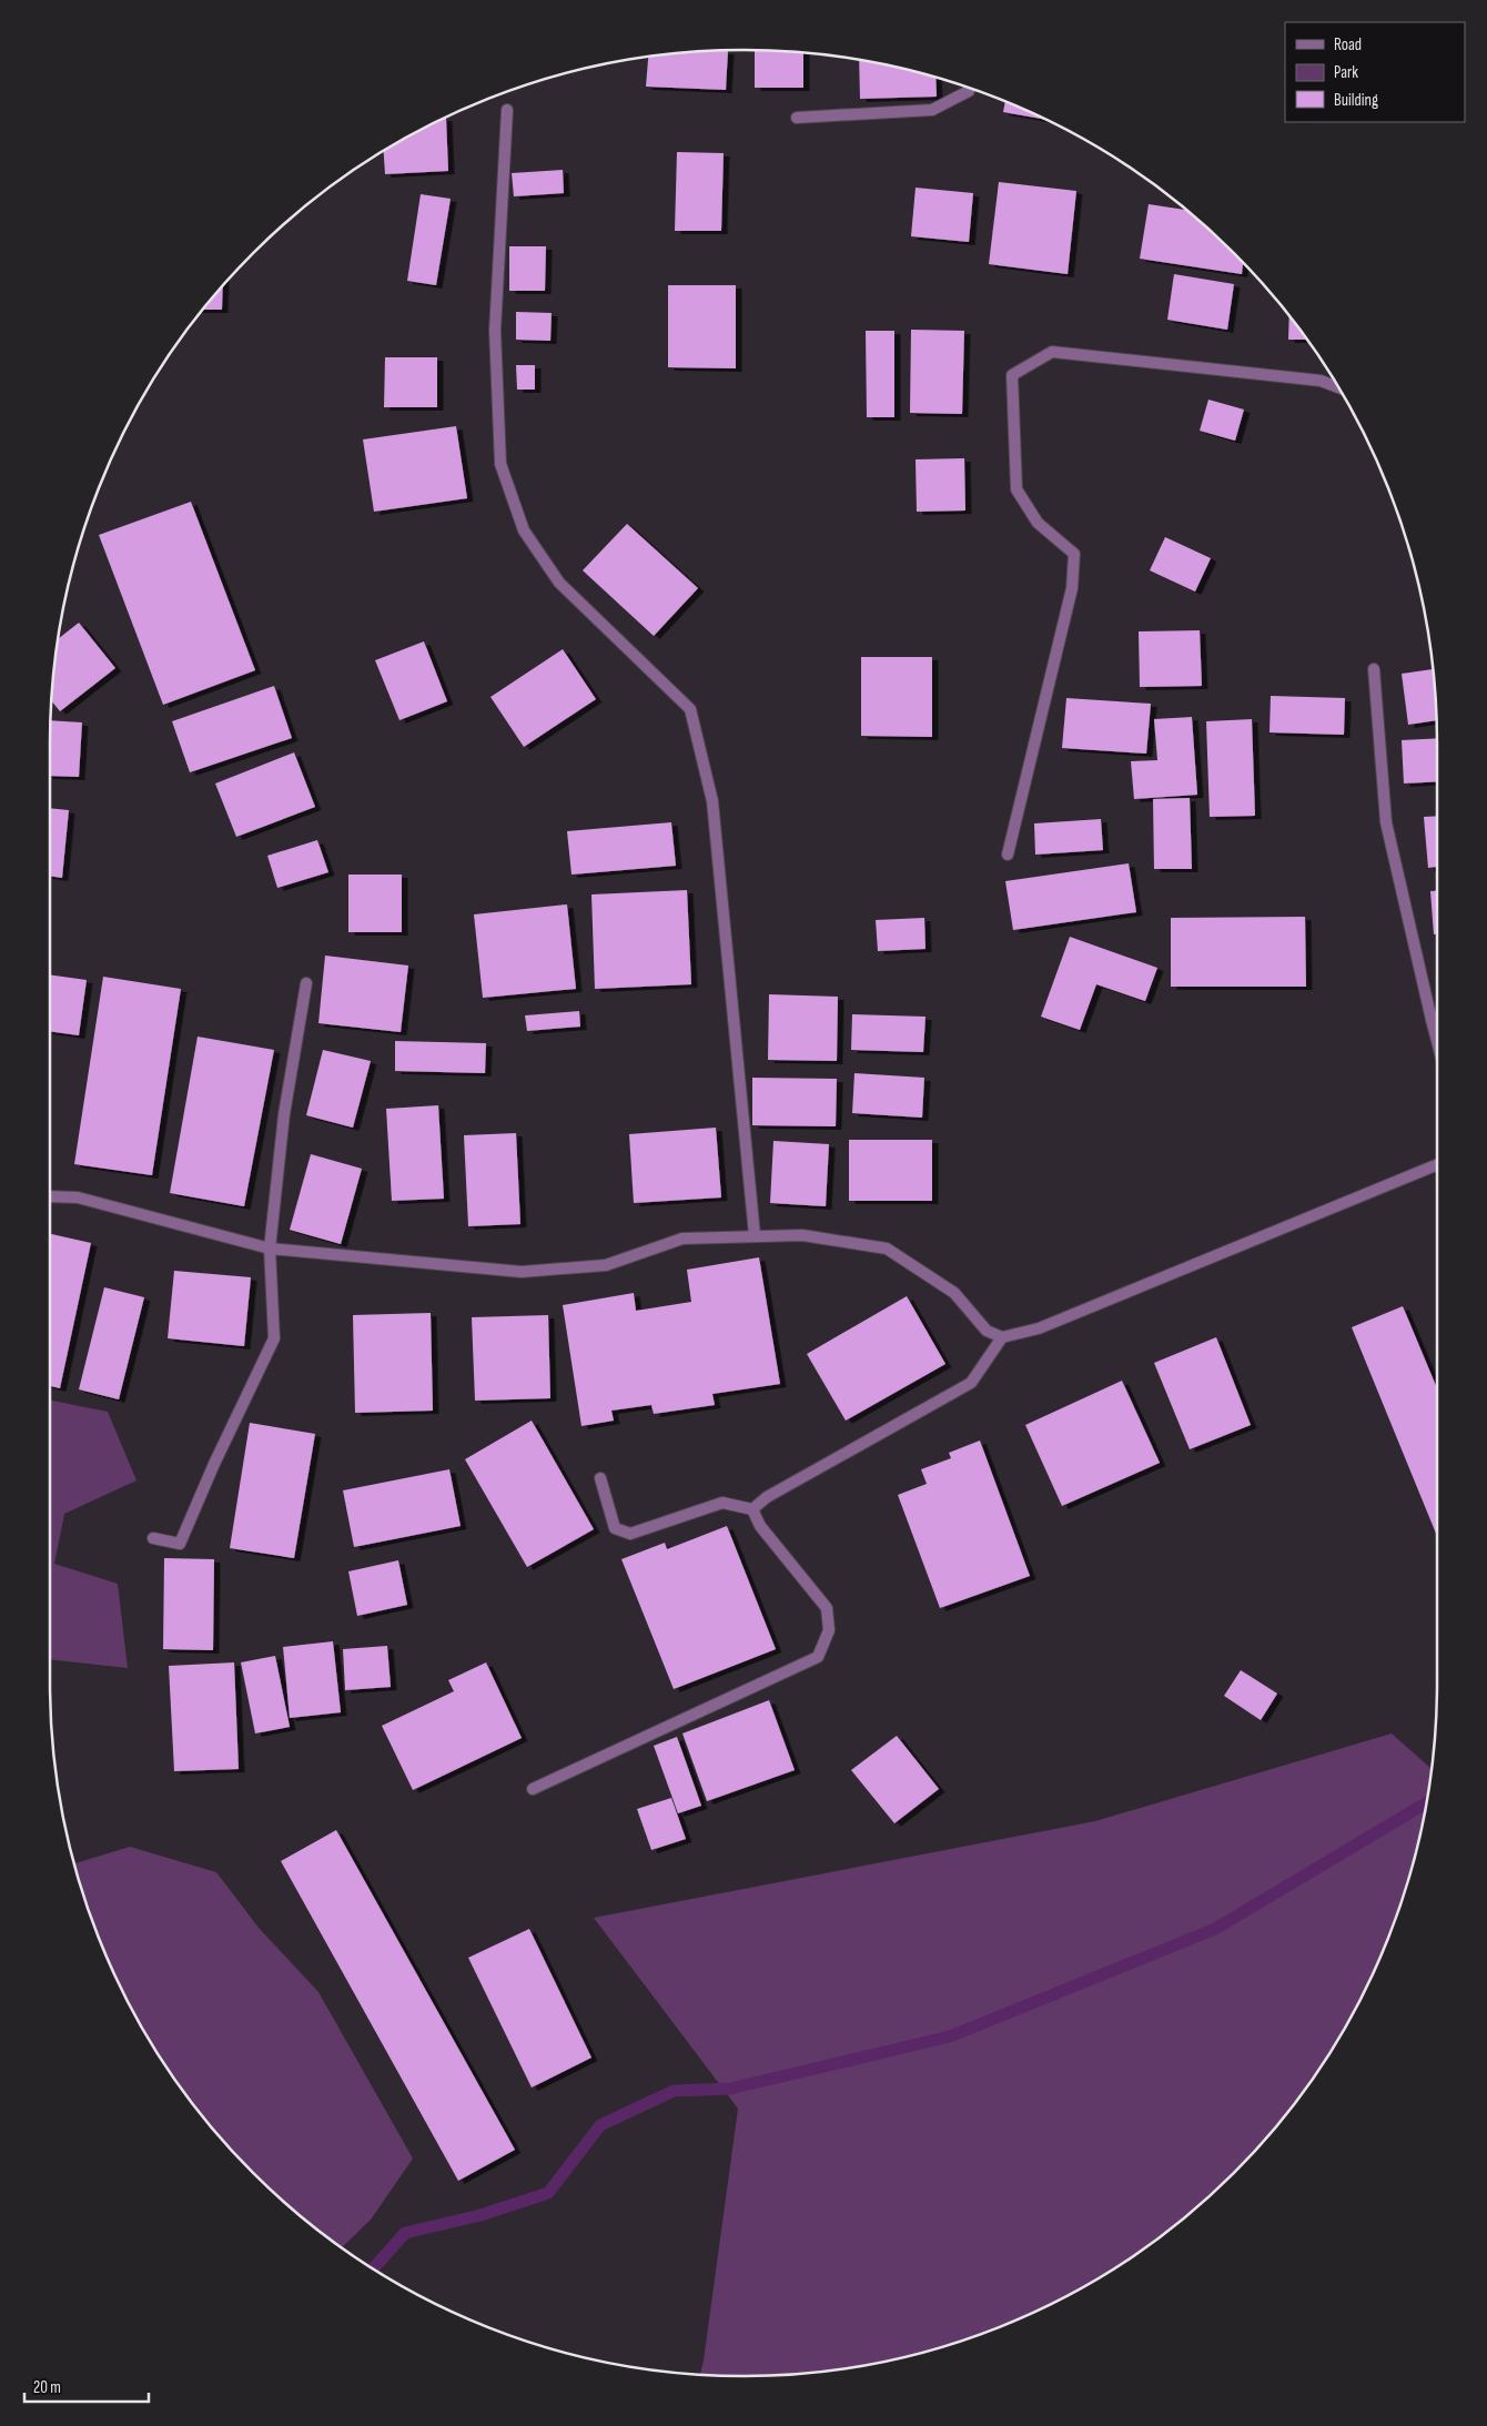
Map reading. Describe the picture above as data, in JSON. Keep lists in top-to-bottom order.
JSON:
{
  "legend": ["Road", "Park", "Building"],
  "scale_bar": "20 m"
}
